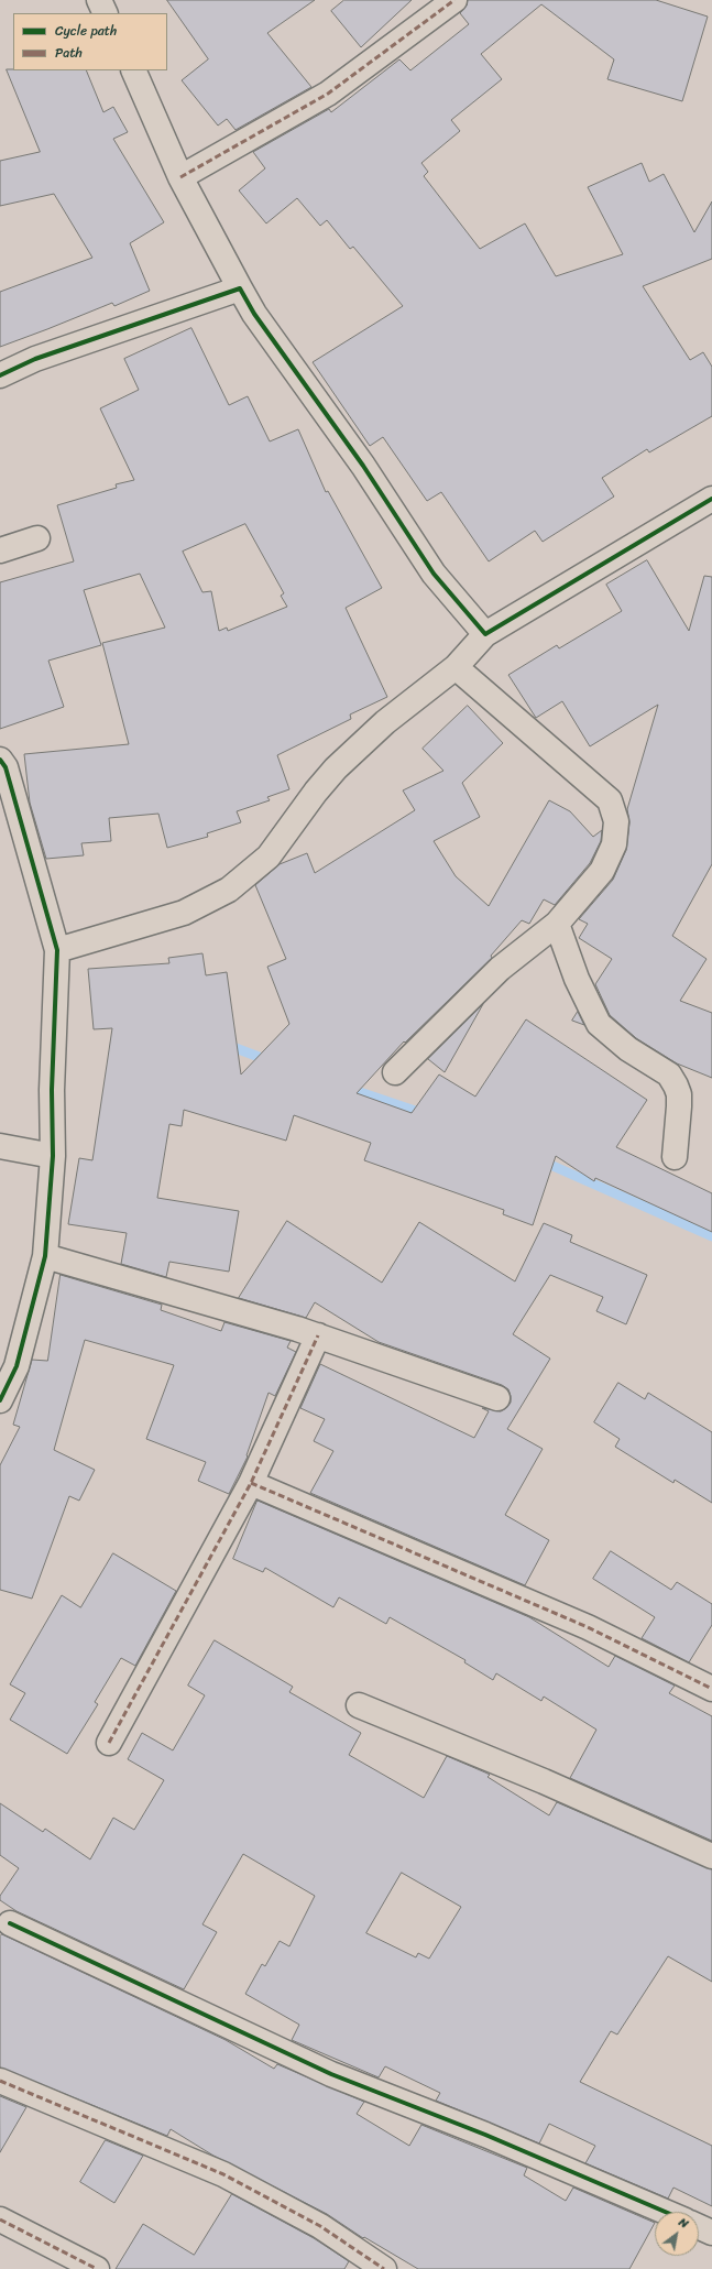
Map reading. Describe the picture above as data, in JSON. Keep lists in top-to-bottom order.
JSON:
{
  "legend": ["Cycle path", "Path"],
  "north": "top right"
}
